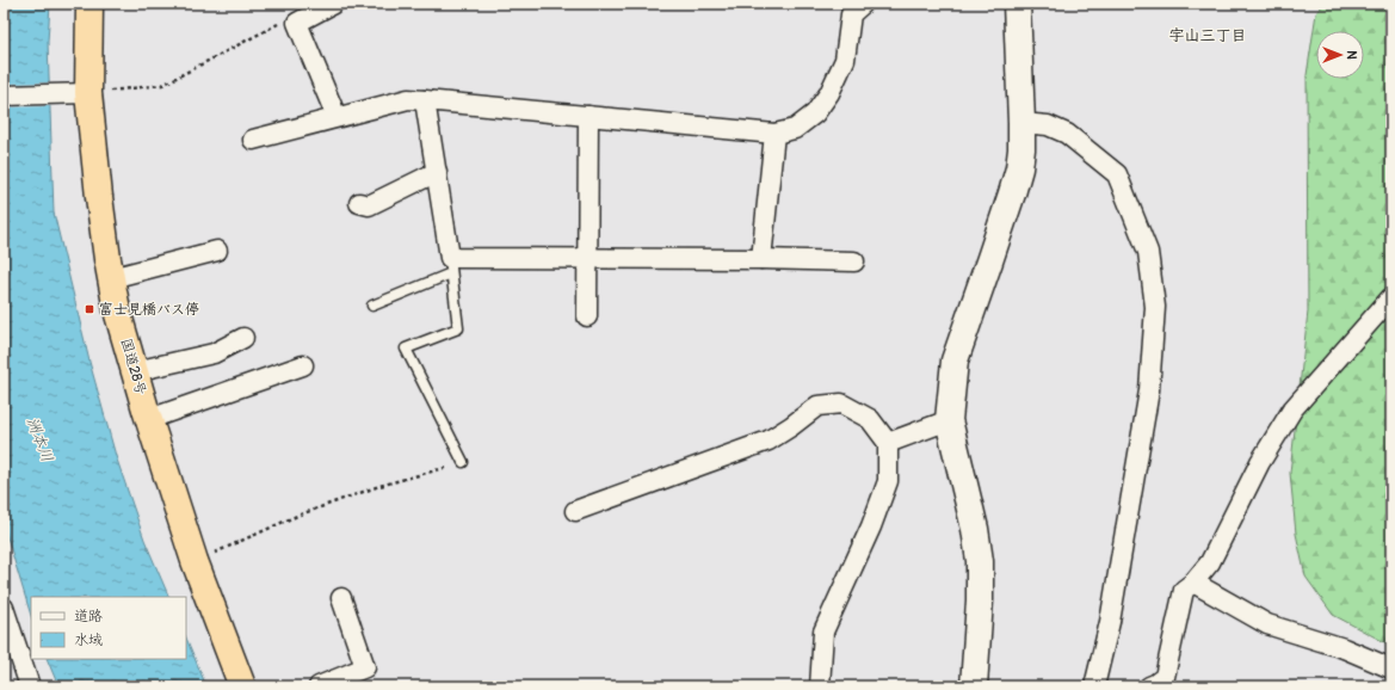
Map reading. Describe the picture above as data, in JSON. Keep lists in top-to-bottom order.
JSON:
{
  "streets": {
    "highway": ["国道28号"]
  },
  "districts": ["宇山三丁目"],
  "water": ["洲本川"],
  "places": {
    "transit": ["富士見橋バス停"]
  },
  "legend": ["道路", "水域"],
  "north": "right"
}
